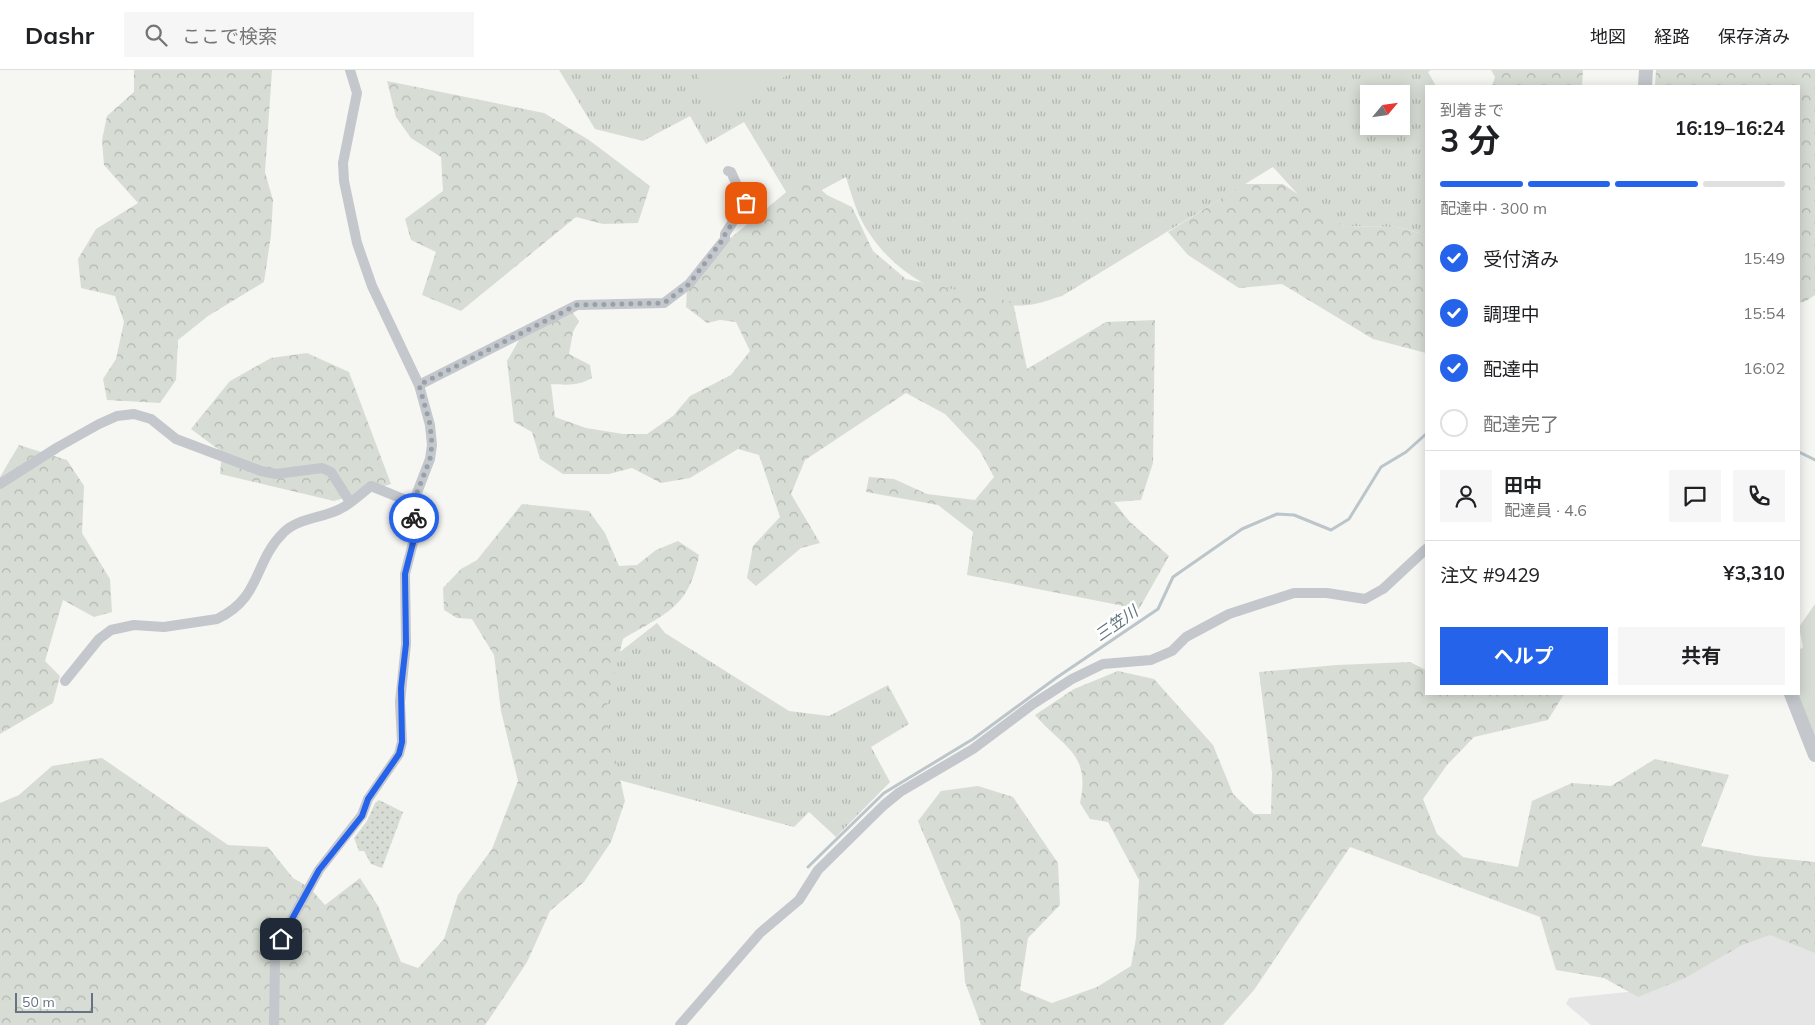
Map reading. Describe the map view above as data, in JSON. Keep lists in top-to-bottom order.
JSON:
{
  "water": ["三笠川"],
  "scale_bar": "50 m",
  "north": "top right",
  "page": {
    "header": "Dashr",
    "search": "ここで検索",
    "nav": ["地図", "経路", "保存済み"],
    "heading": ["3 分", "到着まで", "16:19–16:24"],
    "panel": [
      "田中",
      "配達員 · 4.6",
      "注文 #9429",
      "¥3,310"
    ],
    "bar": "配達中 · 300 m",
    "list": [
      ["受付済み", "15:49"],
      ["調理中", "15:54"],
      ["配達中", "16:02"],
      "配達完了"
    ],
    "buttons": ["ヘルプ", "共有"],
    "scale": "50 m"
  }
}
